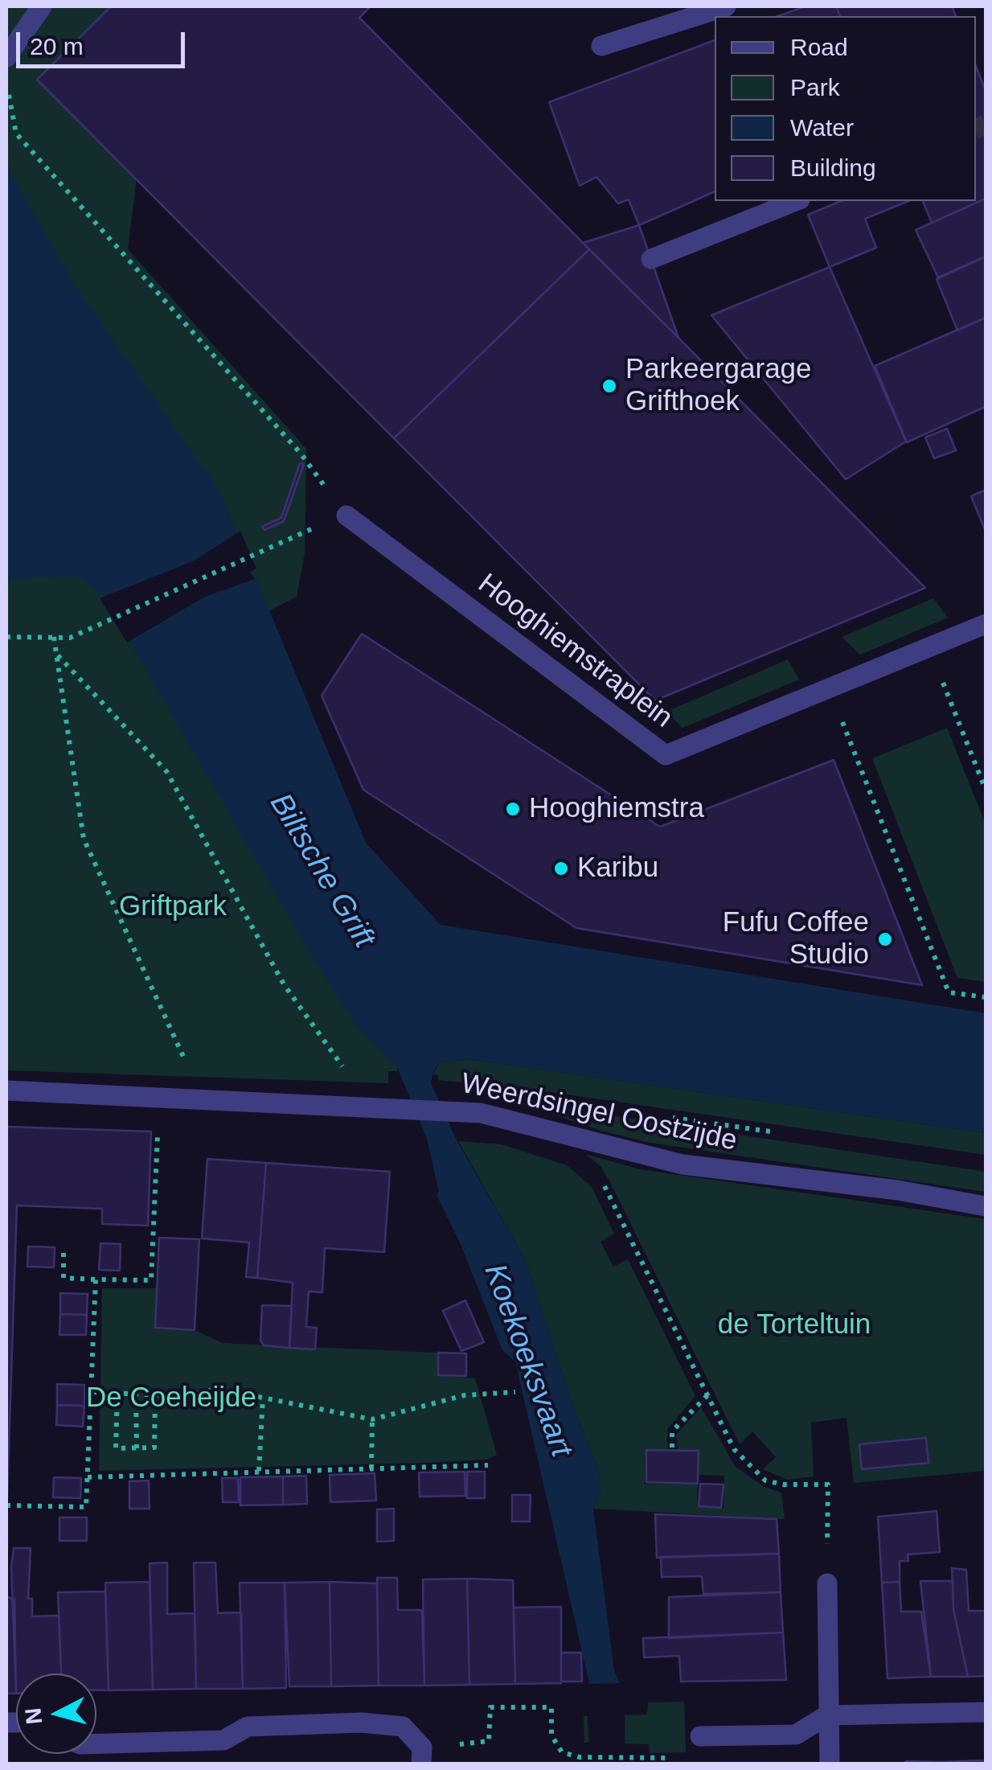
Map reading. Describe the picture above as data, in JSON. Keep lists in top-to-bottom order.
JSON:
{
  "streets": {
    "street": ["Hooghiemstraplein", "Weerdsingel Oostzijde"]
  },
  "water": ["Biltsche Grift", "Koekoeksvaart"],
  "parks": ["Griftpark", "de Torteltuin", "De Coeheijde"],
  "places": [
    "Parkeergarage Grifthoek",
    "Hooghiemstra",
    "Karibu",
    "Fufu Coffee Studio"
  ],
  "legend": [
    "Road",
    "Park",
    "Water",
    "Building"
  ],
  "scale_bar": "20 m",
  "north": "left"
}
